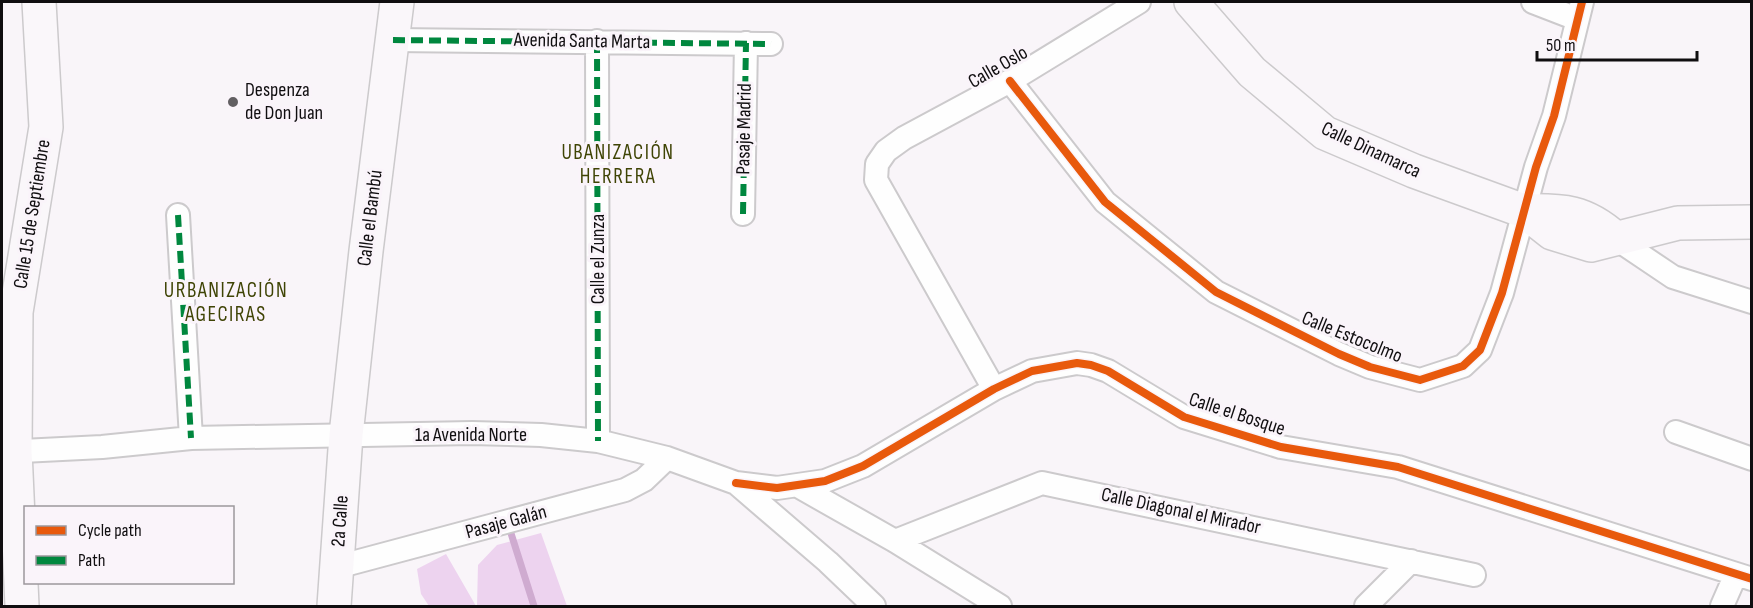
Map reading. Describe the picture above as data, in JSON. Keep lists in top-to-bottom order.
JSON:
{
  "streets": {
    "street": [
      "Avenida Santa Marta",
      "Calle Oslo",
      "Pasaje Madrid",
      "Calle Dinamarca",
      "Calle 15 de Septiembre",
      "Calle el Bambú",
      "Calle el Zunza",
      "Calle Estocolmo",
      "Calle el Bosque",
      "1a Avenida Norte",
      "Calle Diagonal el Mirador",
      "2a Calle",
      "Pasaje Galán"
    ]
  },
  "crossings": [
    ["Avenida Santa Marta", "Pasaje Madrid"],
    ["Avenida Santa Marta", "Calle el Bambú"],
    ["Avenida Santa Marta", "Calle el Zunza"],
    ["Calle Oslo", "Calle Estocolmo"],
    ["Calle Oslo", "Calle el Bosque"],
    ["Calle Dinamarca", "Calle Estocolmo"],
    ["Calle 15 de Septiembre", "1a Avenida Norte"],
    ["Calle el Bambú", "1a Avenida Norte"],
    ["Calle el Bambú", "2a Calle"],
    ["Calle el Zunza", "1a Avenida Norte"],
    ["Calle el Bosque", "1a Avenida Norte"],
    ["1a Avenida Norte", "2a Calle"],
    ["1a Avenida Norte", "Pasaje Galán"],
    ["2a Calle", "Pasaje Galán"]
  ],
  "districts": ["UBANIZACIÓN HERRERA", "URBANIZACIÓN AGECIRAS"],
  "places": ["Despenza de Don Juan"],
  "legend": ["Cycle path", "Path"],
  "scale_bar": "50 m"
}
